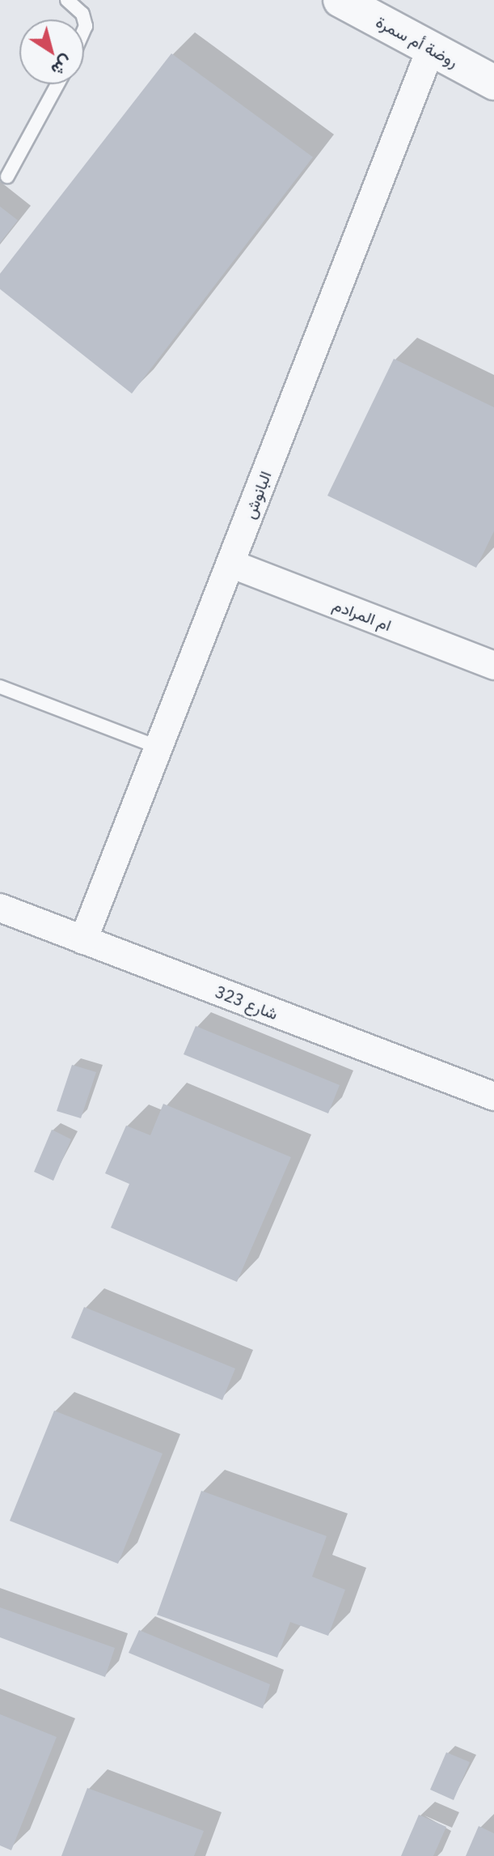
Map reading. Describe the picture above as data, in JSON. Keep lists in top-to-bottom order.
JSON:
{
  "streets": {
    "street": [
      "روضة أم سمرة",
      "البانوش",
      "ام المرادم",
      "شارع 323"
    ]
  },
  "crossings": [
    ["روضة أم سمرة", "البانوش"],
    ["البانوش", "ام المرادم"],
    ["البانوش", "شارع 323"]
  ],
  "north": "bottom right"
}
